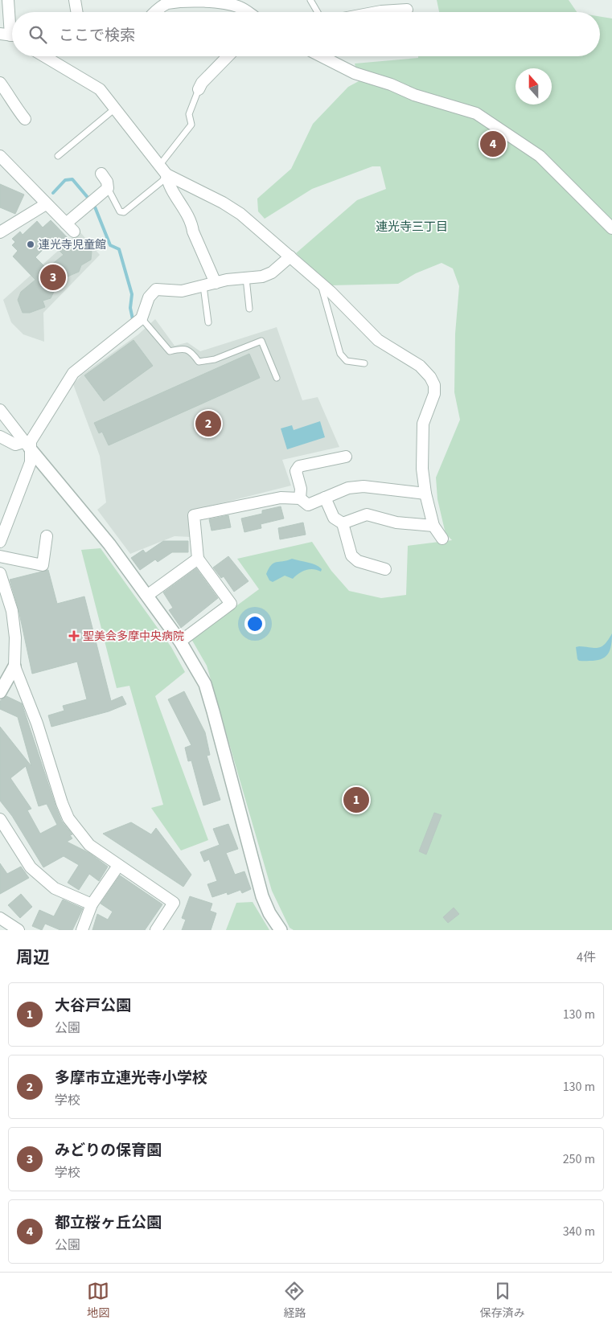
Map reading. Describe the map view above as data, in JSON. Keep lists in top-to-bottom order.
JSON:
{
  "districts": ["連光寺三丁目"],
  "places": {
    "other": ["連光寺児童館"],
    "health": ["聖美会多摩中央病院"]
  },
  "north": "top",
  "page": {
    "search": "ここで検索",
    "pins": [
      "4",
      "3",
      "2",
      "1"
    ],
    "heading": ["周辺", "4件"],
    "list": [
      {
        "mark": "1",
        "name": "大谷戸公園",
        "note": "公園",
        "value": "130 m"
      },
      {
        "mark": "2",
        "name": "多摩市立連光寺小学校",
        "note": "学校",
        "value": "130 m"
      },
      {
        "mark": "3",
        "name": "みどりの保育園",
        "note": "学校",
        "value": "250 m"
      },
      {
        "mark": "4",
        "name": "都立桜ヶ丘公園",
        "note": "公園",
        "value": "340 m"
      }
    ],
    "nav": ["地図", "経路", "保存済み"]
  }
}
